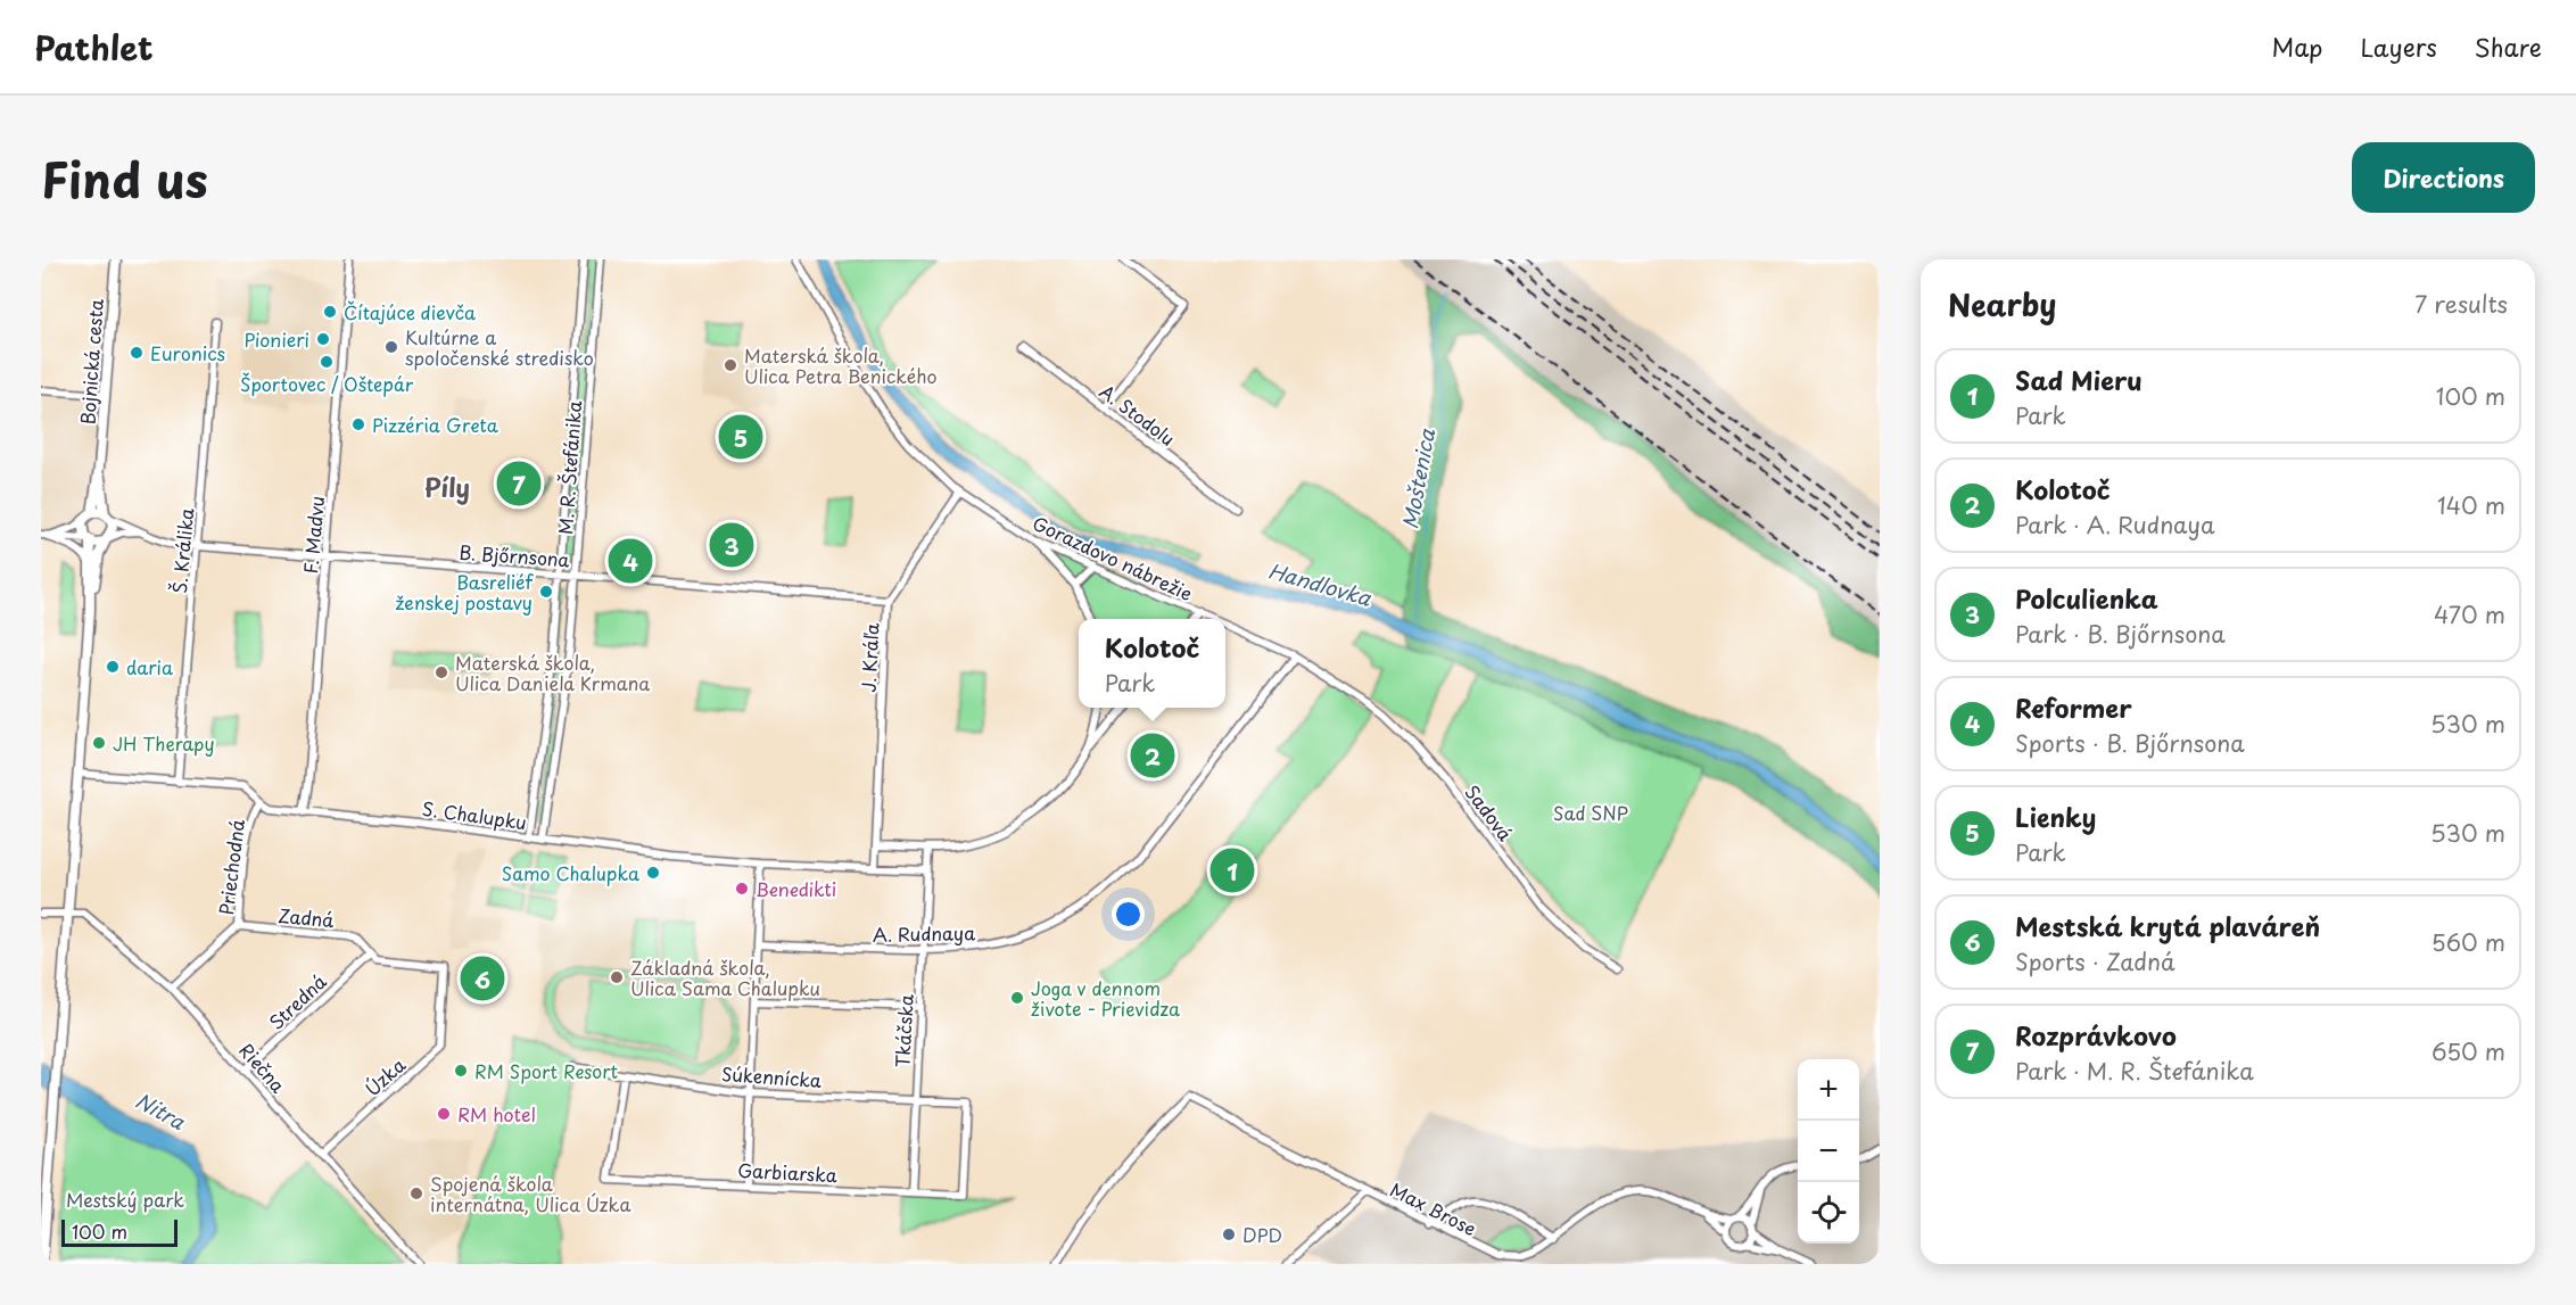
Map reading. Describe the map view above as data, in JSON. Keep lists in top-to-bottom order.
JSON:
{
  "streets": {
    "street": [
      "Bojnická cesta",
      "A. Stodolu",
      "M. R. Štefánika",
      "F. Madvu",
      "Š. Králika",
      "B. Bjőrnsona",
      "Gorazdovo nábrežie",
      "J. Kráľa",
      "Sadová",
      "S. Chalupku",
      "Priechodná",
      "Zadná",
      "A. Rudnaya",
      "Stredná",
      "Tkáčska",
      "Riečna",
      "Úzka",
      "Súkennícka",
      "Garbiarska",
      "Max Brose"
    ]
  },
  "crossings": [
    ["Bojnická cesta", "B. Bjőrnsona"],
    ["Bojnická cesta", "S. Chalupku"],
    ["Bojnická cesta", "Riečna"],
    ["M. R. Štefánika", "B. Bjőrnsona"],
    ["M. R. Štefánika", "S. Chalupku"],
    ["F. Madvu", "B. Bjőrnsona"],
    ["F. Madvu", "S. Chalupku"],
    ["Š. Králika", "B. Bjőrnsona"],
    ["Š. Králika", "S. Chalupku"],
    ["B. Bjőrnsona", "J. Kráľa"],
    ["Gorazdovo nábrežie", "J. Kráľa"],
    ["Gorazdovo nábrežie", "Sadová"],
    ["Gorazdovo nábrežie", "A. Rudnaya"],
    ["S. Chalupku", "Priechodná"],
    ["S. Chalupku", "Tkáčska"],
    ["Priechodná", "Zadná"],
    ["Priechodná", "Riečna"],
    ["Zadná", "Stredná"],
    ["Zadná", "Úzka"],
    ["A. Rudnaya", "Tkáčska"],
    ["Stredná", "Riečna"],
    ["Tkáčska", "Súkennícka"],
    ["Tkáčska", "Garbiarska"],
    ["Riečna", "Úzka"],
    ["Súkennícka", "Garbiarska"]
  ],
  "districts": ["Píly"],
  "water": ["Moštenica", "Handlovka", "Nitra"],
  "parks": ["Sad SNP", "Mestský park"],
  "places": [
    "Čítajúce dievča",
    "Pionieri",
    "Kultúrne a spoločenské stredisko",
    "Euronics",
    "Športovec / Oštepár",
    "Materská škola, Ulica Petra Benického",
    "Pizzéria Greta",
    "Basreliéf ženskej postavy",
    "daria",
    "Materská škola, Ulica Daniela Krmana",
    "JH Therapy",
    "Samo Chalupka",
    "Benedikti",
    "Základná škola, Ulica Sama Chalupku",
    "Joga v dennom živote - Prievidza",
    "RM Sport Resort",
    "RM hotel",
    "Spojená škola internátna, Ulica Úzka",
    "DPD"
  ],
  "scale_bar": "100 m",
  "page": {
    "header": "Pathlet",
    "nav": ["Map", "Layers", "Share"],
    "title": "Find us",
    "buttons": "Directions",
    "heading": ["Nearby", "7 results"],
    "list": [
      {
        "mark": "1",
        "name": "Sad Mieru",
        "note": "Park",
        "value": "100 m"
      },
      {
        "mark": "2",
        "name": "Kolotoč",
        "note": "Park · A. Rudnaya",
        "value": "140 m"
      },
      {
        "mark": "3",
        "name": "Polculienka",
        "note": "Park · B. Bjőrnsona",
        "value": "470 m"
      },
      {
        "mark": "4",
        "name": "Reformer",
        "note": "Sports · B. Bjőrnsona",
        "value": "530 m"
      },
      {
        "mark": "5",
        "name": "Lienky",
        "note": "Park",
        "value": "530 m"
      },
      {
        "mark": "6",
        "name": "Mestská krytá plaváreň",
        "note": "Sports · Zadná",
        "value": "560 m"
      },
      {
        "mark": "7",
        "name": "Rozprávkovo",
        "note": "Park · M. R. Štefánika",
        "value": "650 m"
      }
    ],
    "pins": [
      "5",
      "7",
      "3",
      "4",
      "2",
      "1",
      "6"
    ],
    "popup": ["Kolotoč", "Park"],
    "map_buttons": ["+", "−"],
    "scale": "100 m"
  }
}
